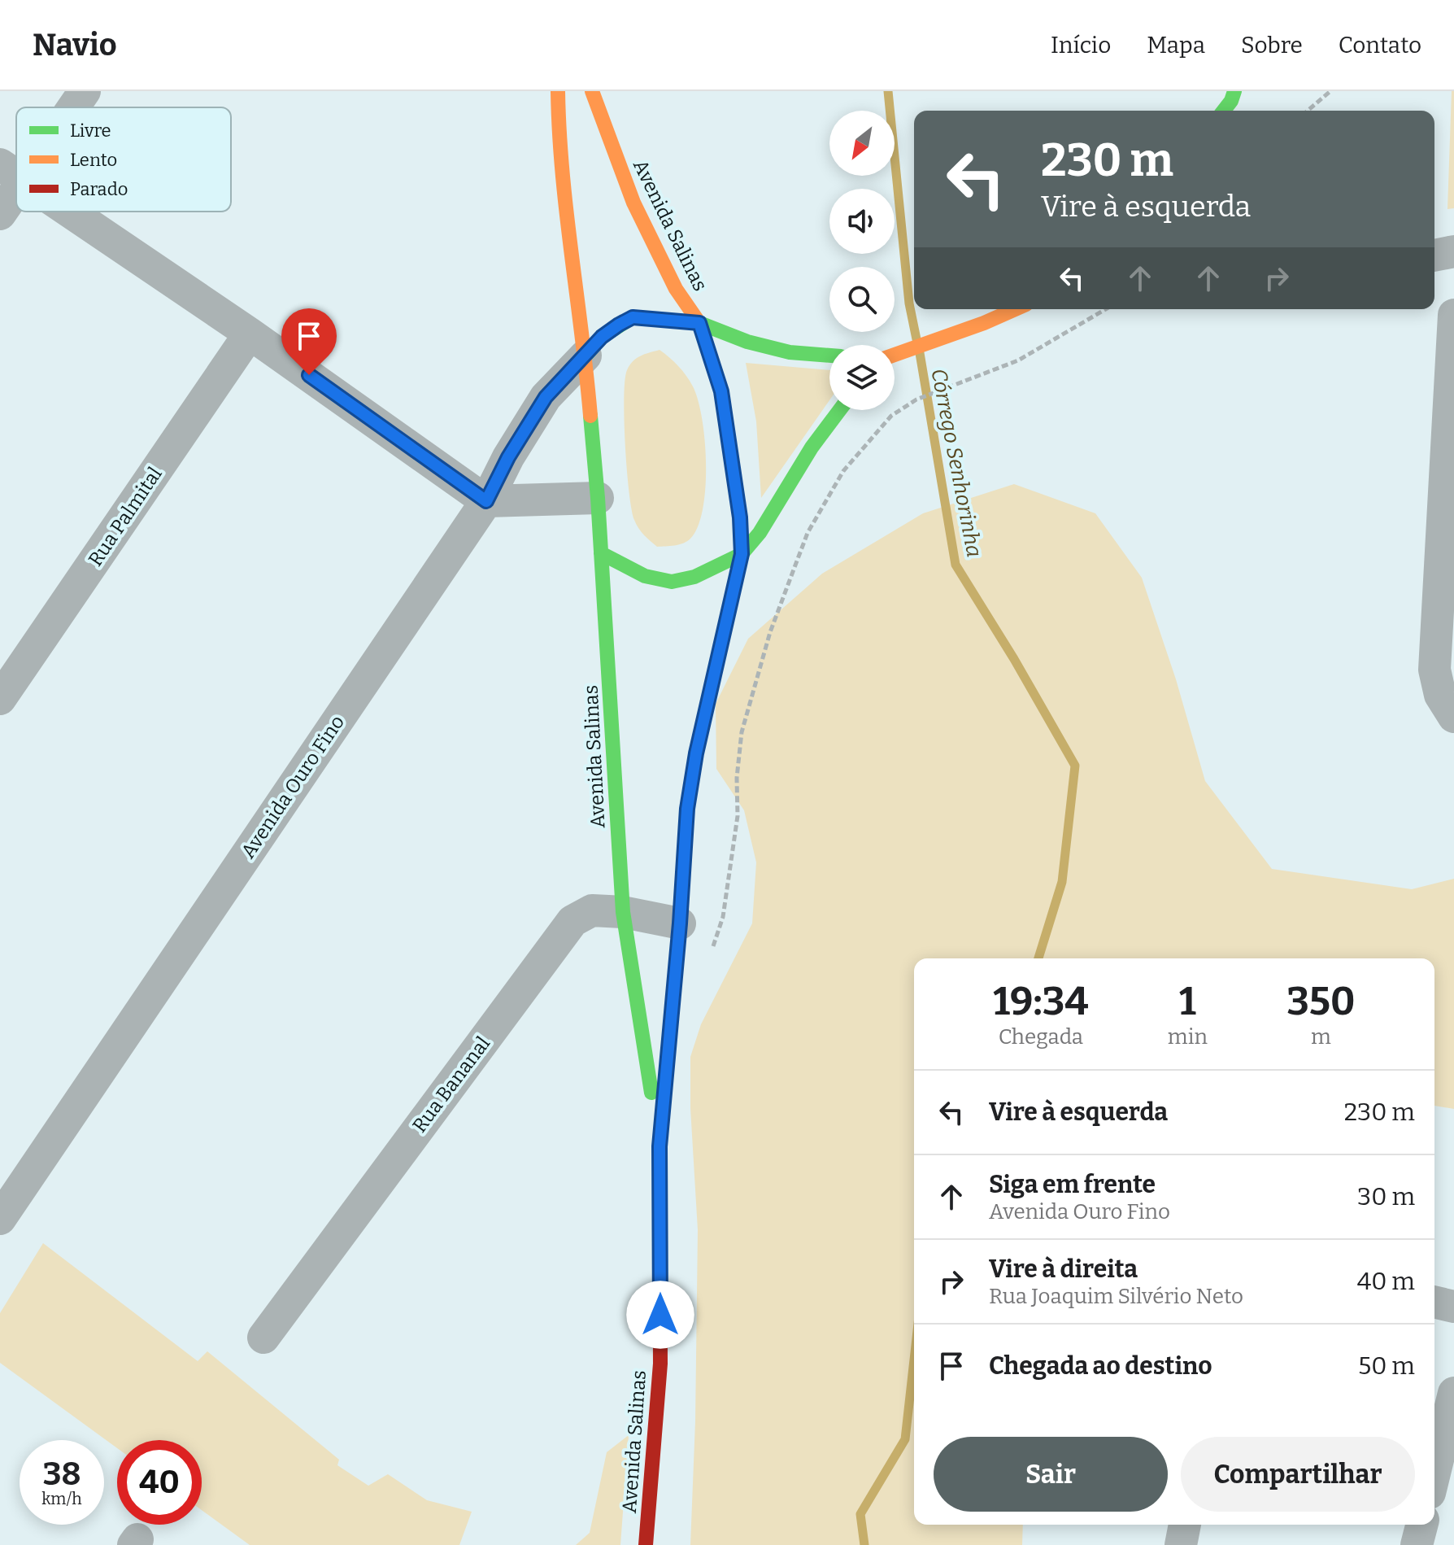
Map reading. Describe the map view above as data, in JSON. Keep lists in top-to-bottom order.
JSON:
{
  "streets": {
    "street": [
      "Avenida Salinas",
      "Rua Palmital",
      "Avenida Ouro Fino",
      "Rua Bananal"
    ]
  },
  "crossings": [
    ["Avenida Salinas", "Avenida Ouro Fino"],
    ["Avenida Salinas", "Rua Bananal"]
  ],
  "water": ["Córrego Senhorinha"],
  "legend": ["Livre", "Lento", "Parado"],
  "north": "bottom left",
  "page": {
    "header": "Navio",
    "nav": [
      "Início",
      "Mapa",
      "Sobre",
      "Contato"
    ],
    "turn": ["230 m", "Vire à esquerda"],
    "eta": [
      "19:34",
      "Chegada",
      "1",
      "min",
      "350",
      "m"
    ],
    "list": [
      {
        "name": "Vire à esquerda",
        "value": "230 m"
      },
      {
        "name": "Siga em frente",
        "note": "Avenida Ouro Fino",
        "value": "30 m"
      },
      {
        "name": "Vire à direita",
        "note": "Rua Joaquim Silvério Neto",
        "value": "40 m"
      },
      {
        "name": "Chegada ao destino",
        "value": "50 m"
      }
    ],
    "buttons": ["Sair", "Compartilhar"],
    "speed": "38 km/h",
    "limit": "40"
  }
}
